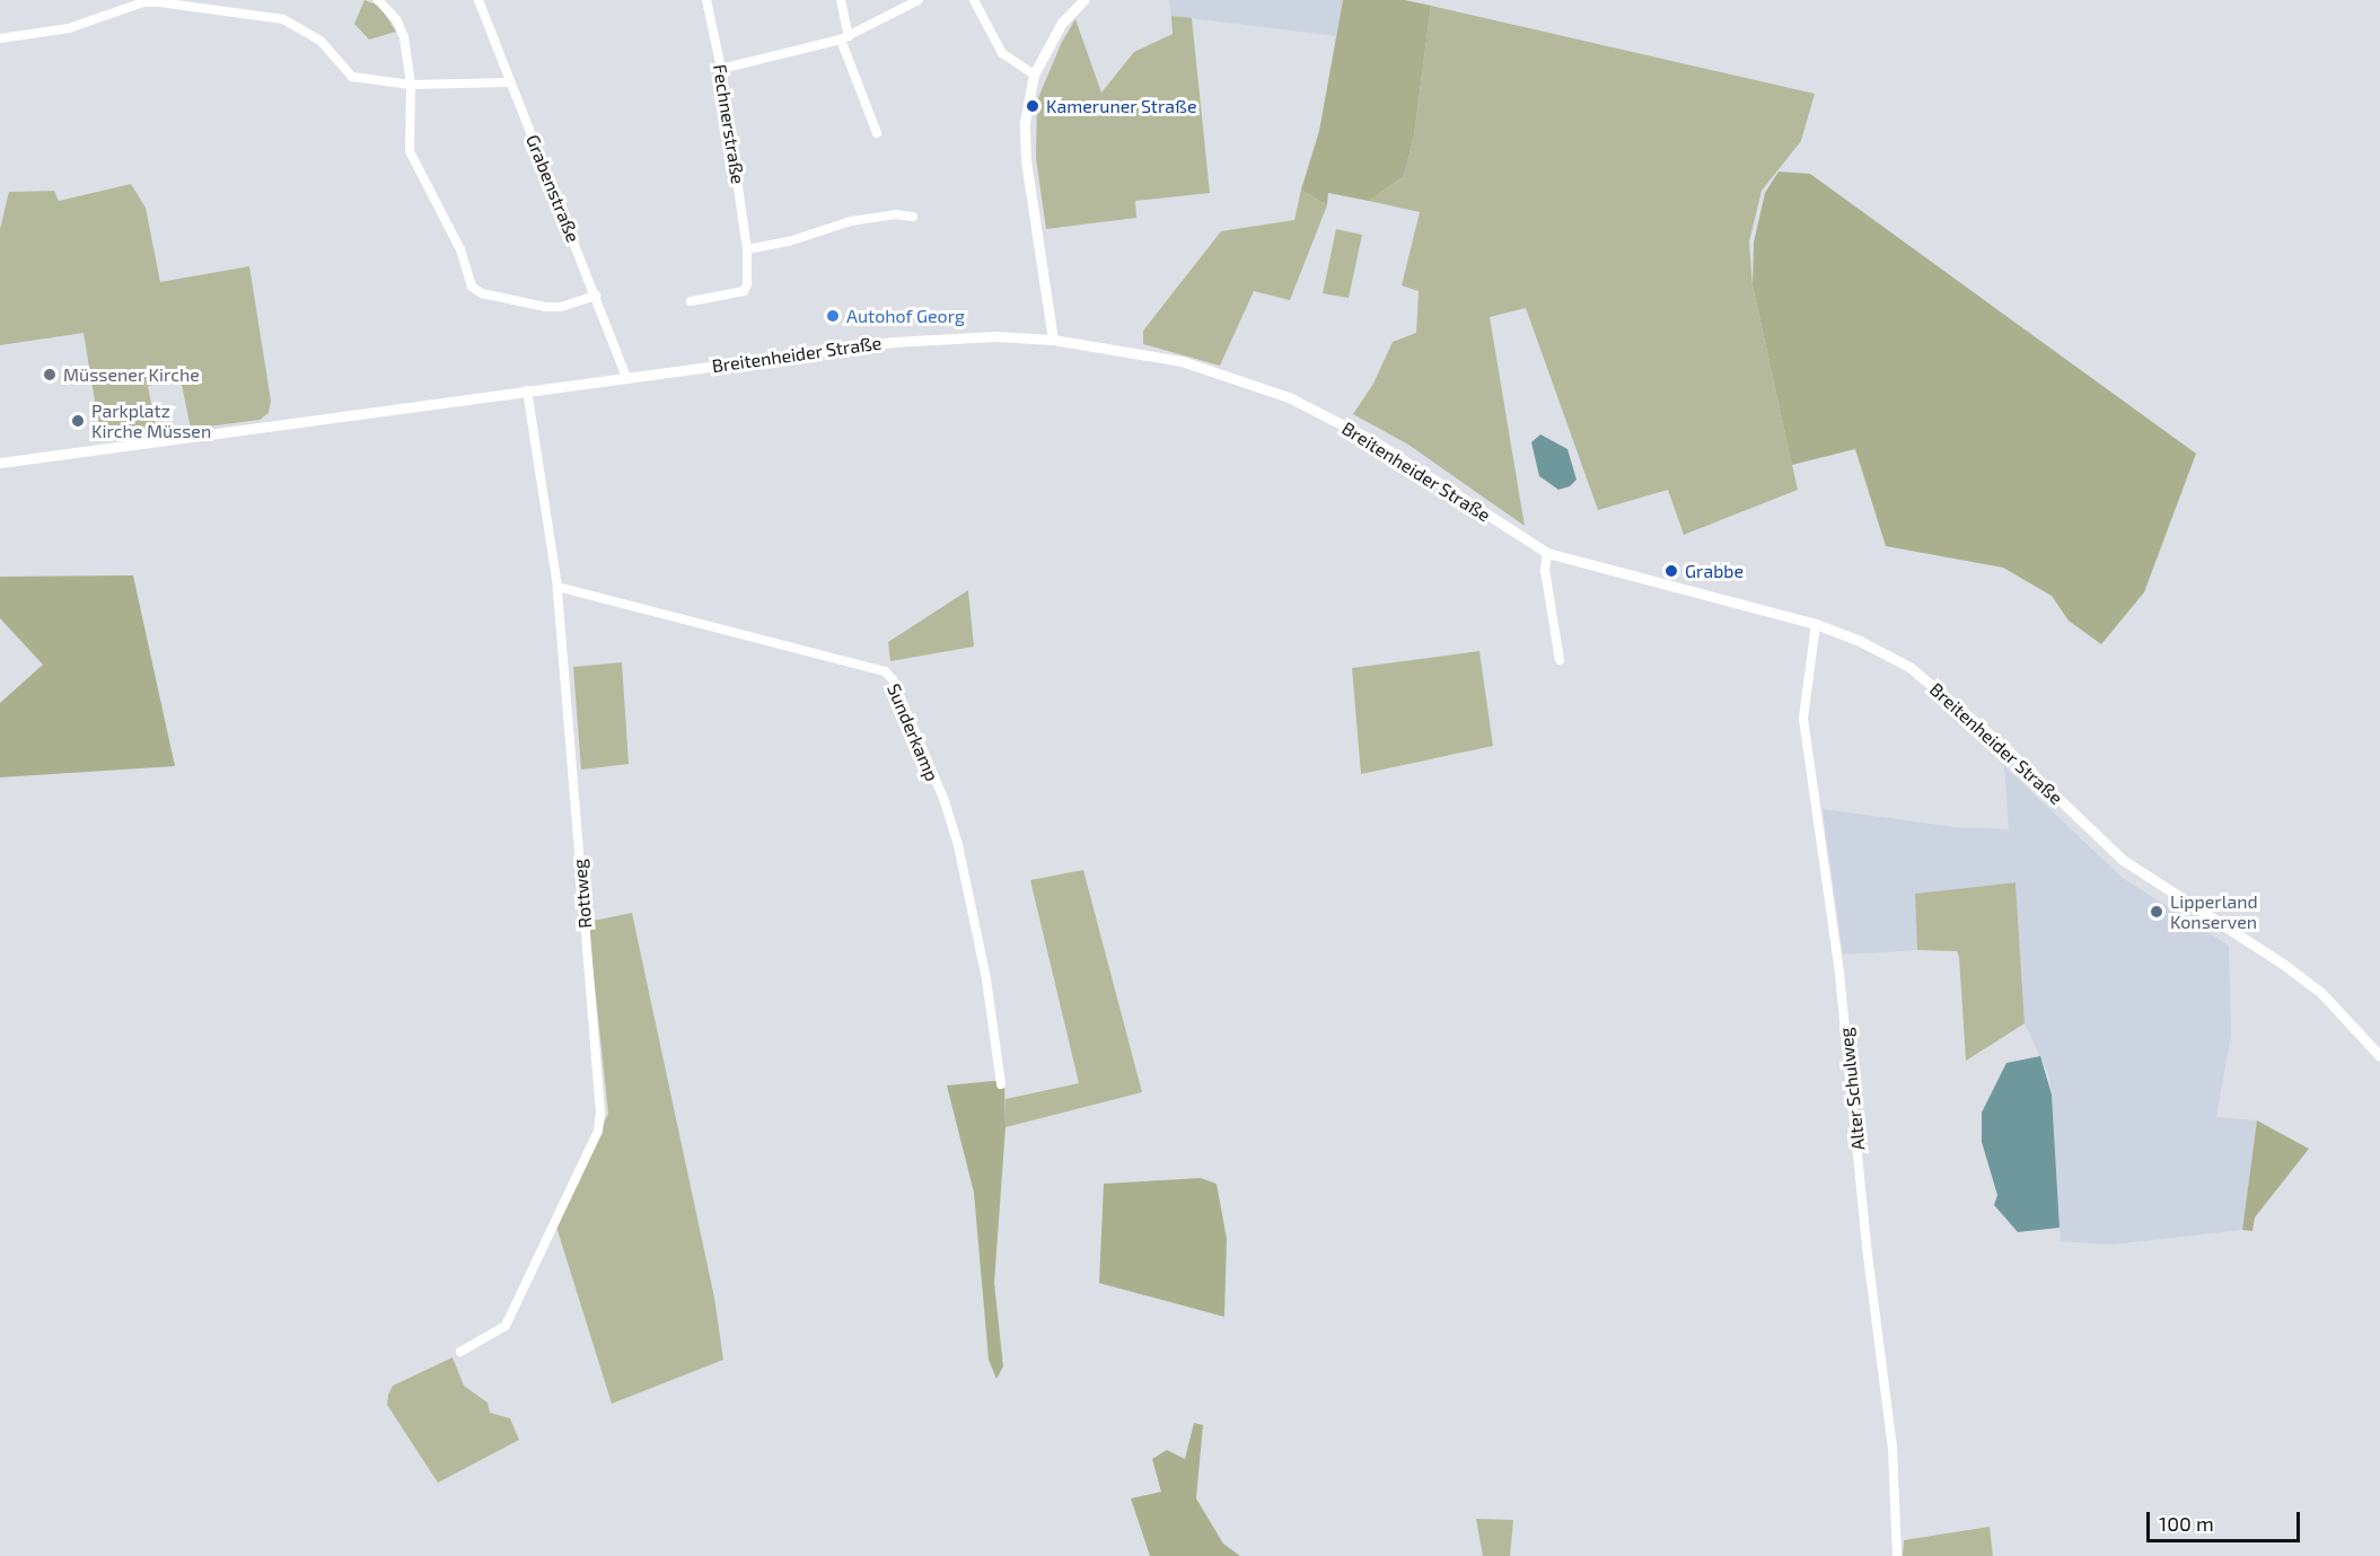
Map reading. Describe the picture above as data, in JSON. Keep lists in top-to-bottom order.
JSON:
{
  "streets": {
    "street": [
      "Fechnerstraße",
      "Grabenstraße",
      "Breitenheider Straße",
      "Sunderkamp",
      "Rottweg",
      "Alter Schulweg"
    ]
  },
  "crossings": [
    ["Grabenstraße", "Breitenheider Straße"],
    ["Breitenheider Straße", "Rottweg"],
    ["Breitenheider Straße", "Alter Schulweg"],
    ["Sunderkamp", "Rottweg"]
  ],
  "places": [
    "Kameruner Straße",
    "Autohof Georg",
    "Müssener Kirche",
    "Parkplatz Kirche Müssen",
    "Grabbe",
    "Lipperland Konserven"
  ],
  "scale_bar": "100 m"
}
